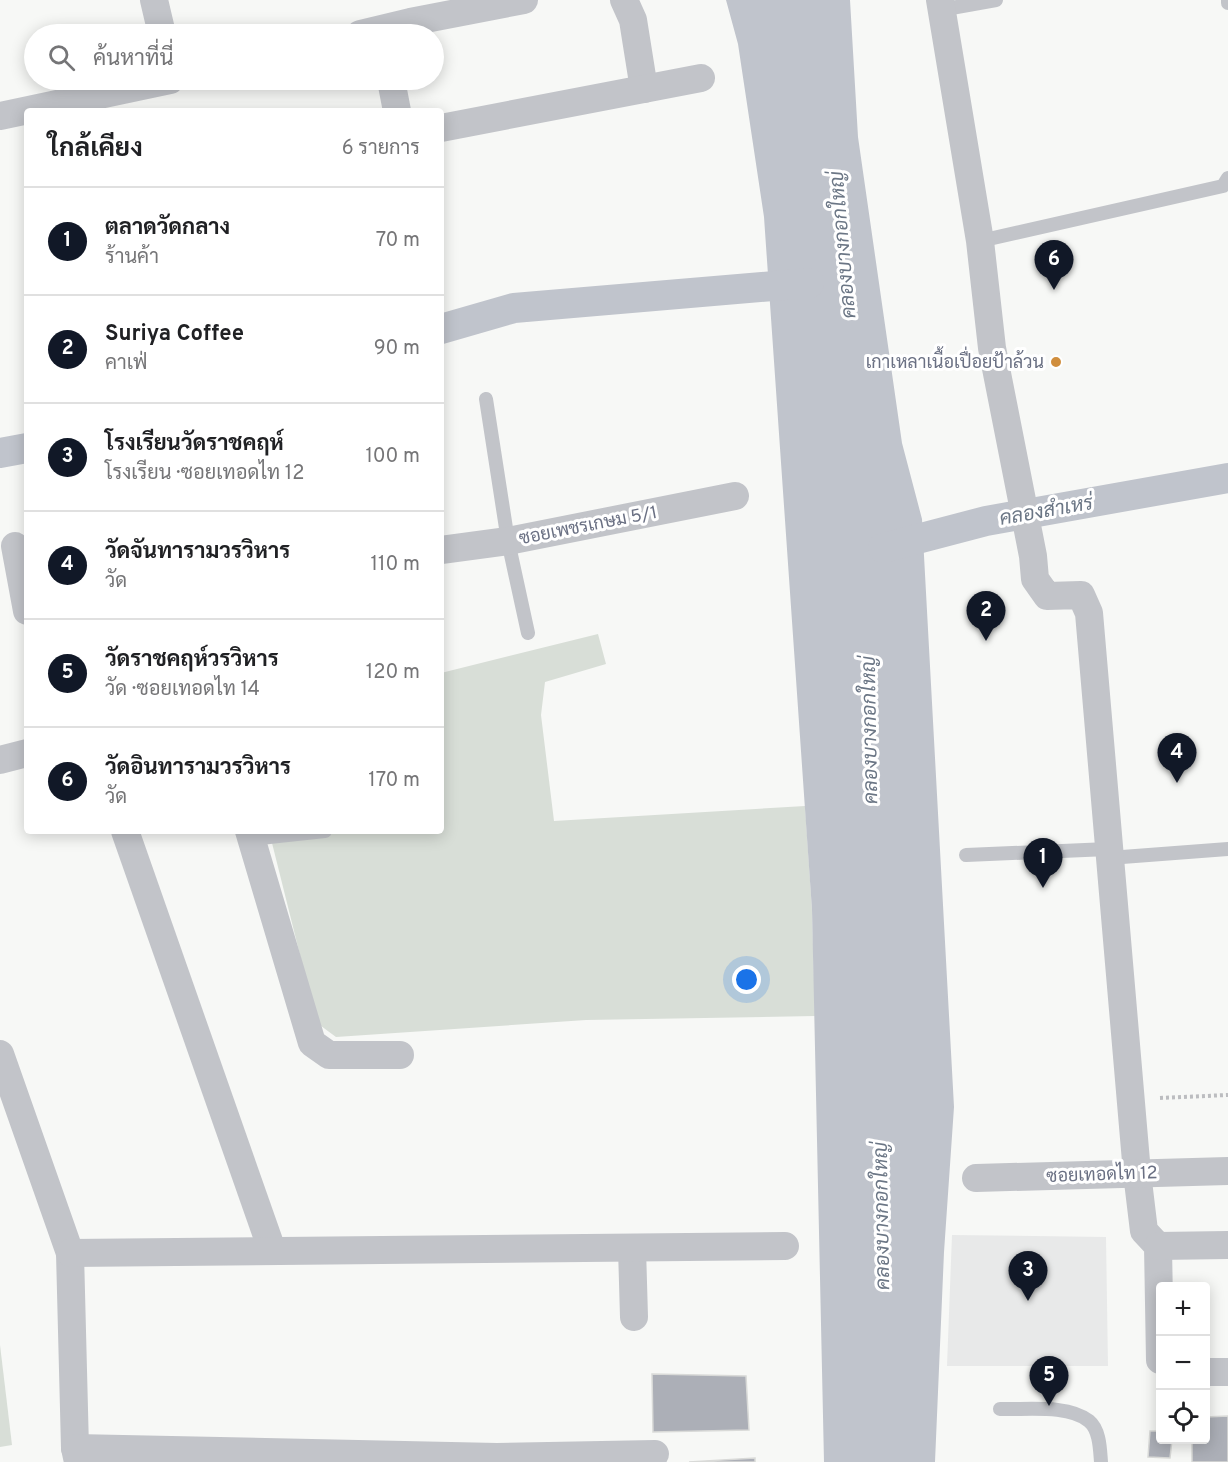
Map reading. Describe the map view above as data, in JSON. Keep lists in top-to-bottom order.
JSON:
{
  "streets": {
    "street": ["ซอยเพชรเกษม 5/1", "ซอยเทอดไท 12"]
  },
  "water": ["คลองบางกอกใหญ่", "คลองสำเหร่"],
  "places": ["เกาเหลาเนื้อเปื่อยป้าล้วน"],
  "page": {
    "search": "ค้นหาที่นี่",
    "heading": ["ใกล้เคียง", "6 รายการ"],
    "list": [
      {
        "mark": "1",
        "name": "ตลาดวัดกลาง",
        "note": "ร้านค้า",
        "value": "70 m"
      },
      {
        "mark": "2",
        "name": "Suriya Coffee",
        "note": "คาเฟ่",
        "value": "90 m"
      },
      {
        "mark": "3",
        "name": "โรงเรียนวัดราชคฤห์",
        "note": "โรงเรียน · ซอยเทอดไท 12",
        "value": "100 m"
      },
      {
        "mark": "4",
        "name": "วัดจันทารามวรวิหาร",
        "note": "วัด",
        "value": "110 m"
      },
      {
        "mark": "5",
        "name": "วัดราชคฤห์วรวิหาร",
        "note": "วัด · ซอยเทอดไท 14",
        "value": "120 m"
      },
      {
        "mark": "6",
        "name": "วัดอินทารามวรวิหาร",
        "note": "วัด",
        "value": "170 m"
      }
    ],
    "pins": [
      "6",
      "2",
      "4",
      "1",
      "3",
      "5"
    ],
    "map_buttons": ["+", "−"]
  }
}
